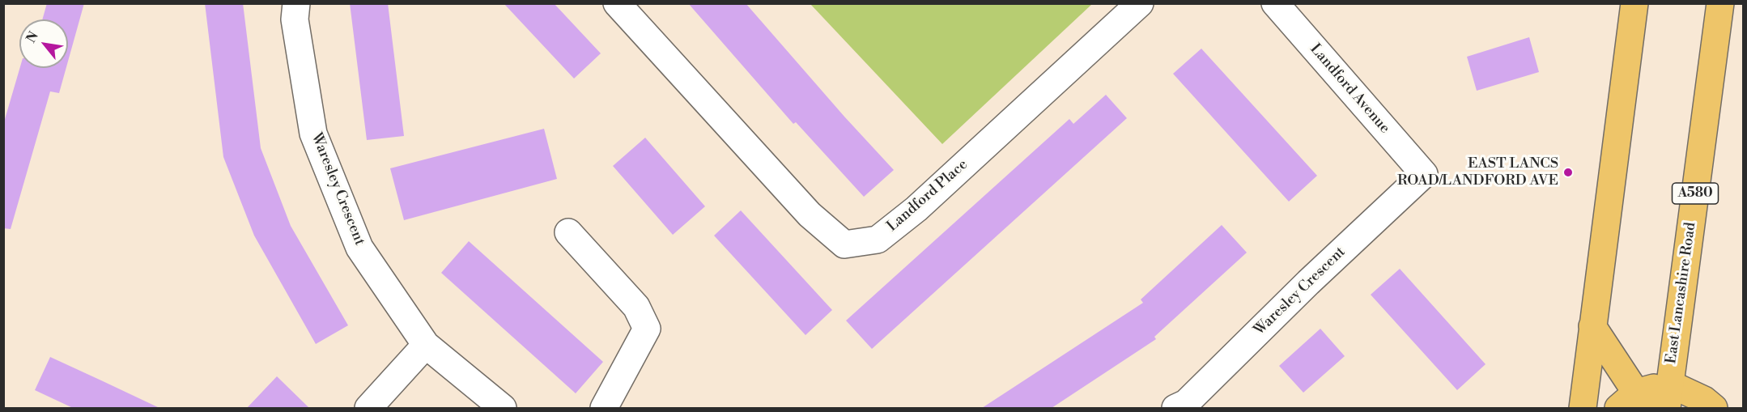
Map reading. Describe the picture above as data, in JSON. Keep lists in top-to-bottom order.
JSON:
{
  "streets": {
    "main road": ["A580", "East Lancashire Road"],
    "street": ["Landford Avenue", "Waresley Crescent", "Landford Place"]
  },
  "crossings": [
    ["Landford Avenue", "Waresley Crescent"]
  ],
  "places": ["EAST LANCS ROAD/LANDFORD AVE"],
  "north": "top left"
}
